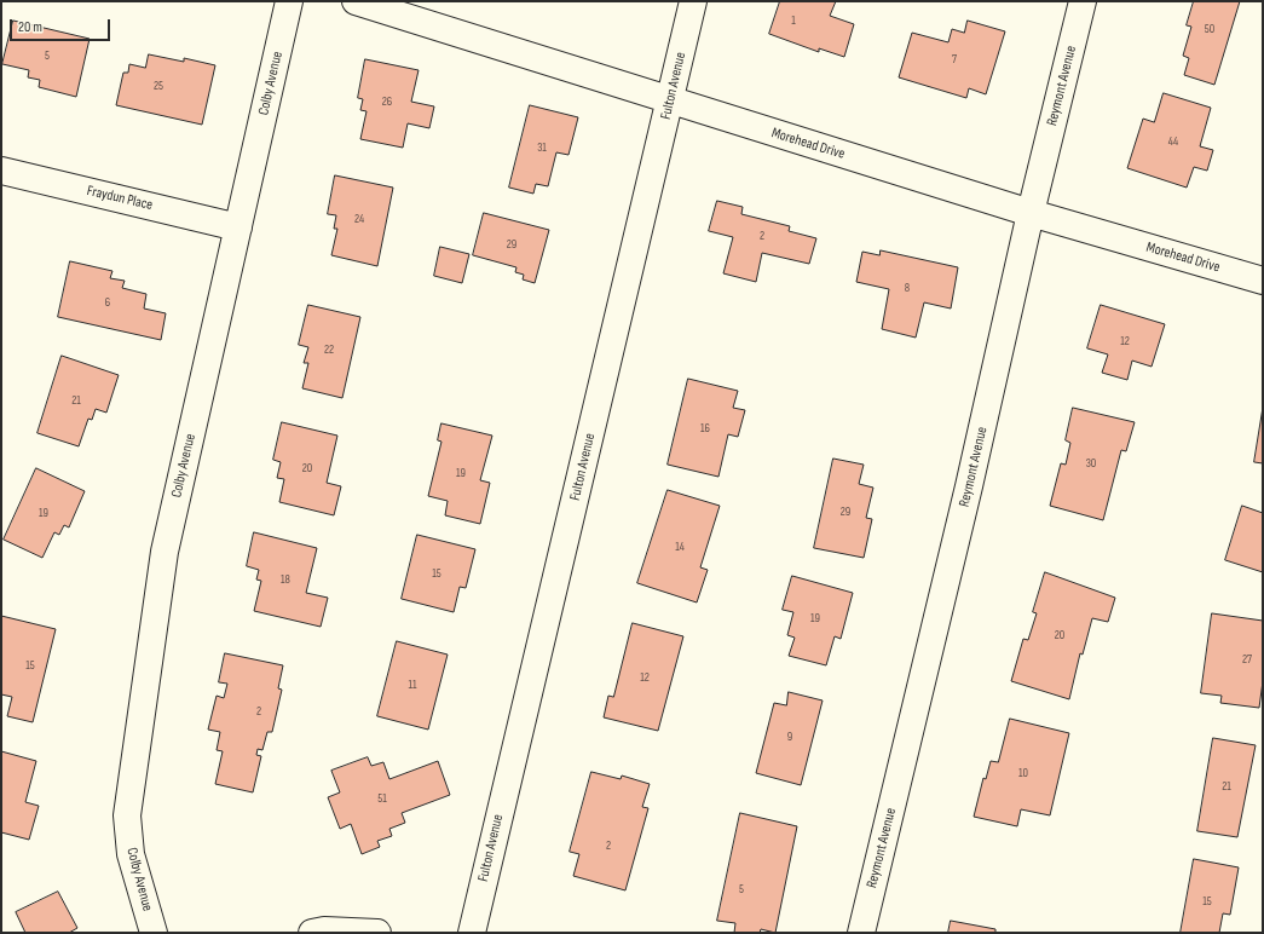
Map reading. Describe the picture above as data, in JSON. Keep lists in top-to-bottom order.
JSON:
{
  "streets": {
    "street": [
      "Colby Avenue",
      "Fulton Avenue",
      "Reymont Avenue",
      "Morehead Drive",
      "Fraydun Place"
    ]
  },
  "crossings": [
    ["Colby Avenue", "Fraydun Place"],
    ["Fulton Avenue", "Morehead Drive"],
    ["Reymont Avenue", "Morehead Drive"]
  ],
  "house_numbers": [
    "1",
    "50",
    "5",
    "7",
    "25",
    "26",
    "44",
    "31",
    "24",
    "2",
    "29",
    "8",
    "6",
    "12",
    "22",
    "21",
    "16",
    "30",
    "20",
    "19",
    "29",
    "19",
    "14",
    "15",
    "18",
    "19",
    "20",
    "27",
    "15",
    "12",
    "11",
    "2",
    "9",
    "10",
    "21",
    "51",
    "2",
    "5",
    "15"
  ],
  "scale_bar": "20 m"
}
